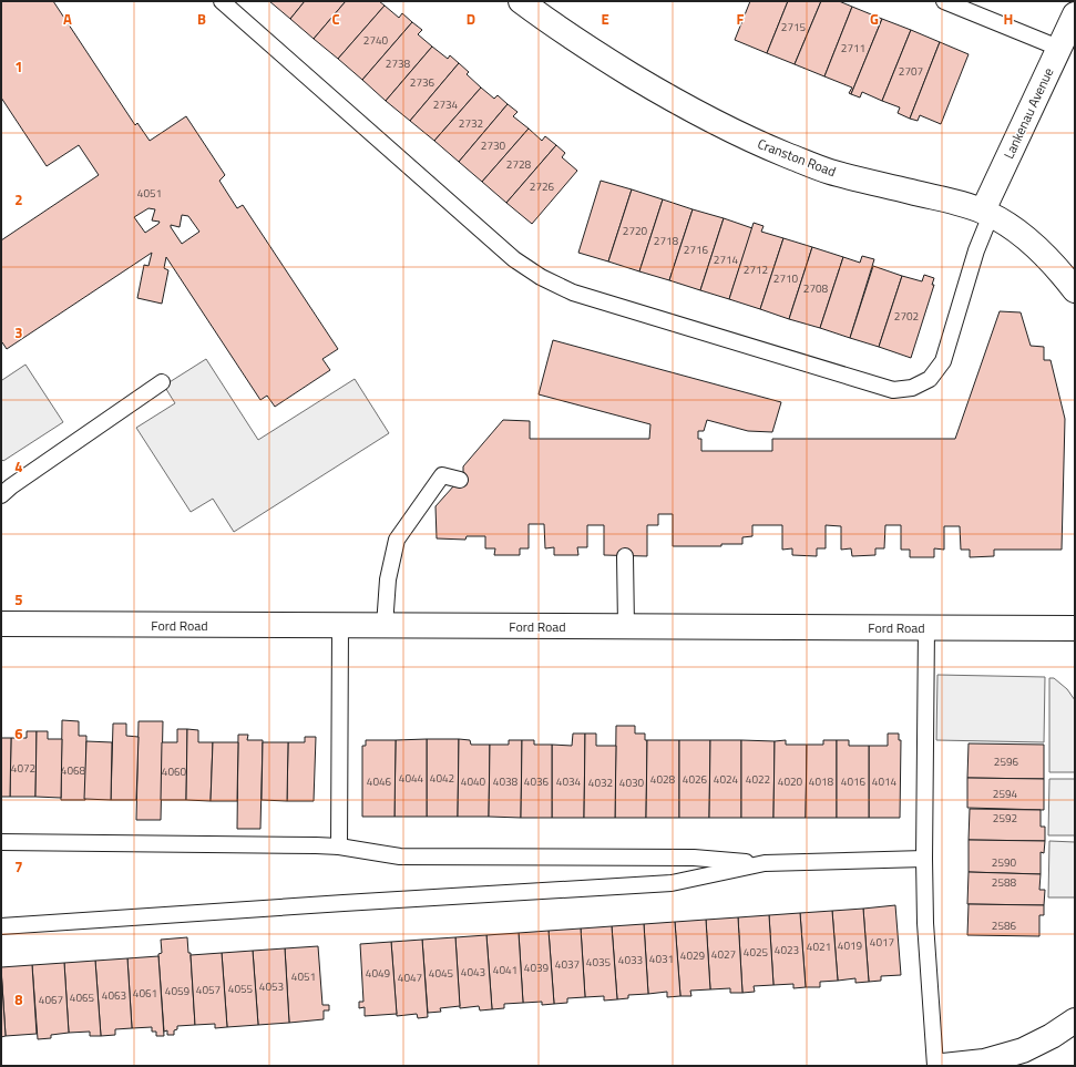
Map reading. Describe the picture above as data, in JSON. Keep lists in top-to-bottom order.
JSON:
{
  "streets": {
    "main road": ["Lankenau Avenue", "Cranston Road", "Ford Road"]
  },
  "crossings": [
    ["Lankenau Avenue", "Cranston Road"]
  ],
  "house_numbers": [
    "2715",
    "2740",
    "2711",
    "2738",
    "2707",
    "2736",
    "2734",
    "2732",
    "2730",
    "2728",
    "2726",
    "4051",
    "2720",
    "2718",
    "2716",
    "2714",
    "2712",
    "2710",
    "2708",
    "2702",
    "2596",
    "4072",
    "4068",
    "4060",
    "4044",
    "4042",
    "4028",
    "4026",
    "4024",
    "4022",
    "4046",
    "4040",
    "4038",
    "4036",
    "4034",
    "4020",
    "4018",
    "4016",
    "4014",
    "4032",
    "4030",
    "2594",
    "2592",
    "2590",
    "2588",
    "2586",
    "4017",
    "4019",
    "4021",
    "4023",
    "4025",
    "4027",
    "4029",
    "4031",
    "4033",
    "4035",
    "4037",
    "4039",
    "4041",
    "4043",
    "4049",
    "4045",
    "4051",
    "4047",
    "4053",
    "4055",
    "4057",
    "4059",
    "4061",
    "4063",
    "4065",
    "4067"
  ],
  "grid": {
    "columns": [
      "A",
      "B",
      "C",
      "D",
      "E",
      "F",
      "G",
      "H"
    ],
    "rows": [
      "1",
      "2",
      "3",
      "4",
      "5",
      "6",
      "7",
      "8"
    ]
  }
}
